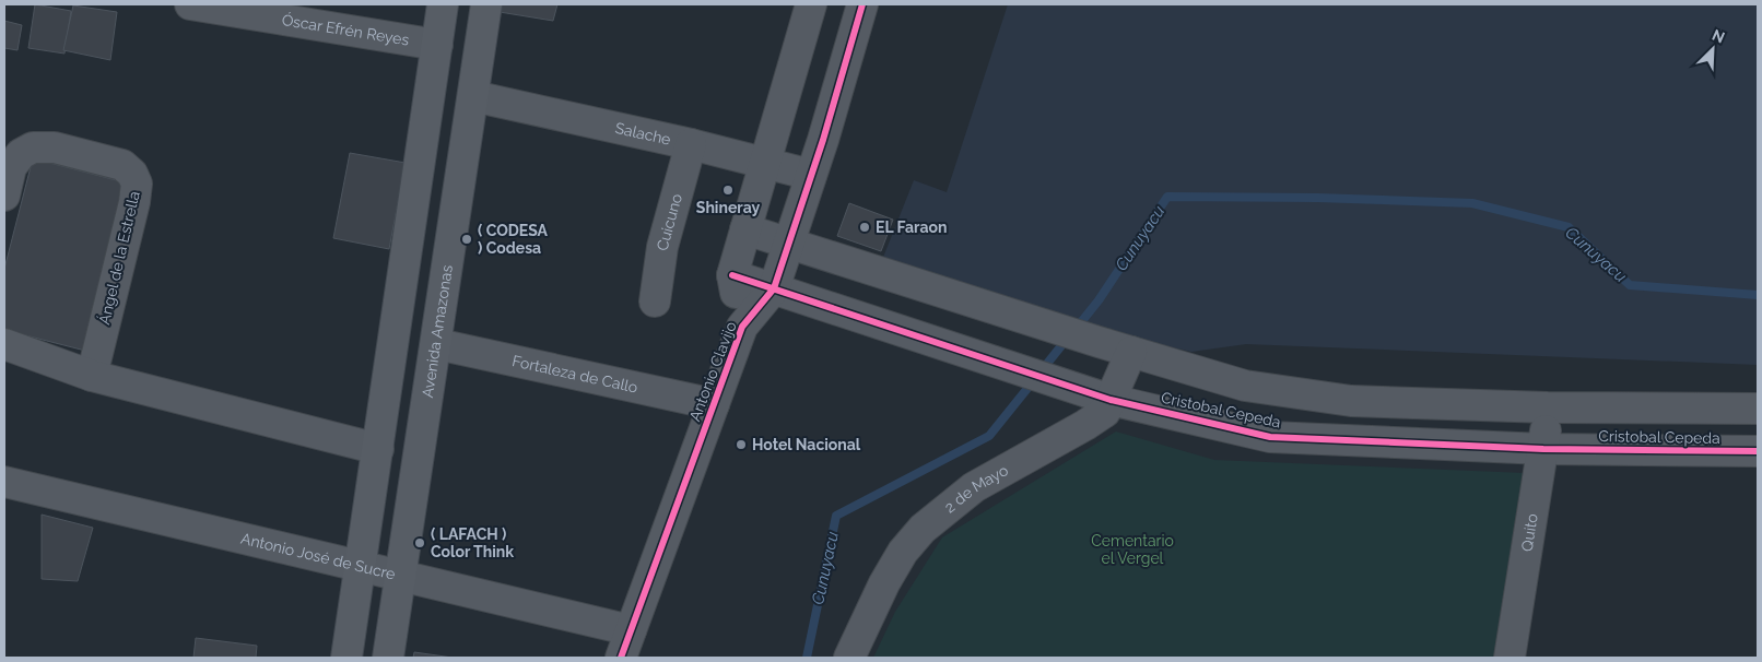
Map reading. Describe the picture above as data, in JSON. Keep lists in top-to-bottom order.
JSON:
{
  "streets": {
    "main road": ["Avenida Amazonas"],
    "street": [
      "Óscar Efrén Reyes",
      "Salache",
      "Cuicuno",
      "Ángel de la Estrella",
      "Antonio Clavijo",
      "Fortaleza de Callo",
      "Cristobal Cepeda",
      "2 de Mayo",
      "Quito",
      "Antonio José de Sucre"
    ]
  },
  "crossings": [
    ["Salache", "Cuicuno"],
    ["Salache", "Avenida Amazonas"],
    ["Salache", "Antonio Clavijo"],
    ["Avenida Amazonas", "Fortaleza de Callo"],
    ["Avenida Amazonas", "Antonio José de Sucre"],
    ["Antonio Clavijo", "Fortaleza de Callo"],
    ["Antonio Clavijo", "Cristobal Cepeda"],
    ["Antonio Clavijo", "Antonio José de Sucre"],
    ["Cristobal Cepeda", "2 de Mayo"],
    ["Cristobal Cepeda", "Quito"]
  ],
  "water": ["Cunuyacu"],
  "parks": ["Cementario el Vergel"],
  "places": [
    "Shineray",
    "EL Faraon",
    "( CODESA ) Codesa",
    "Hotel Nacional",
    "( LAFACH ) Color Think"
  ],
  "north": "top right"
}
